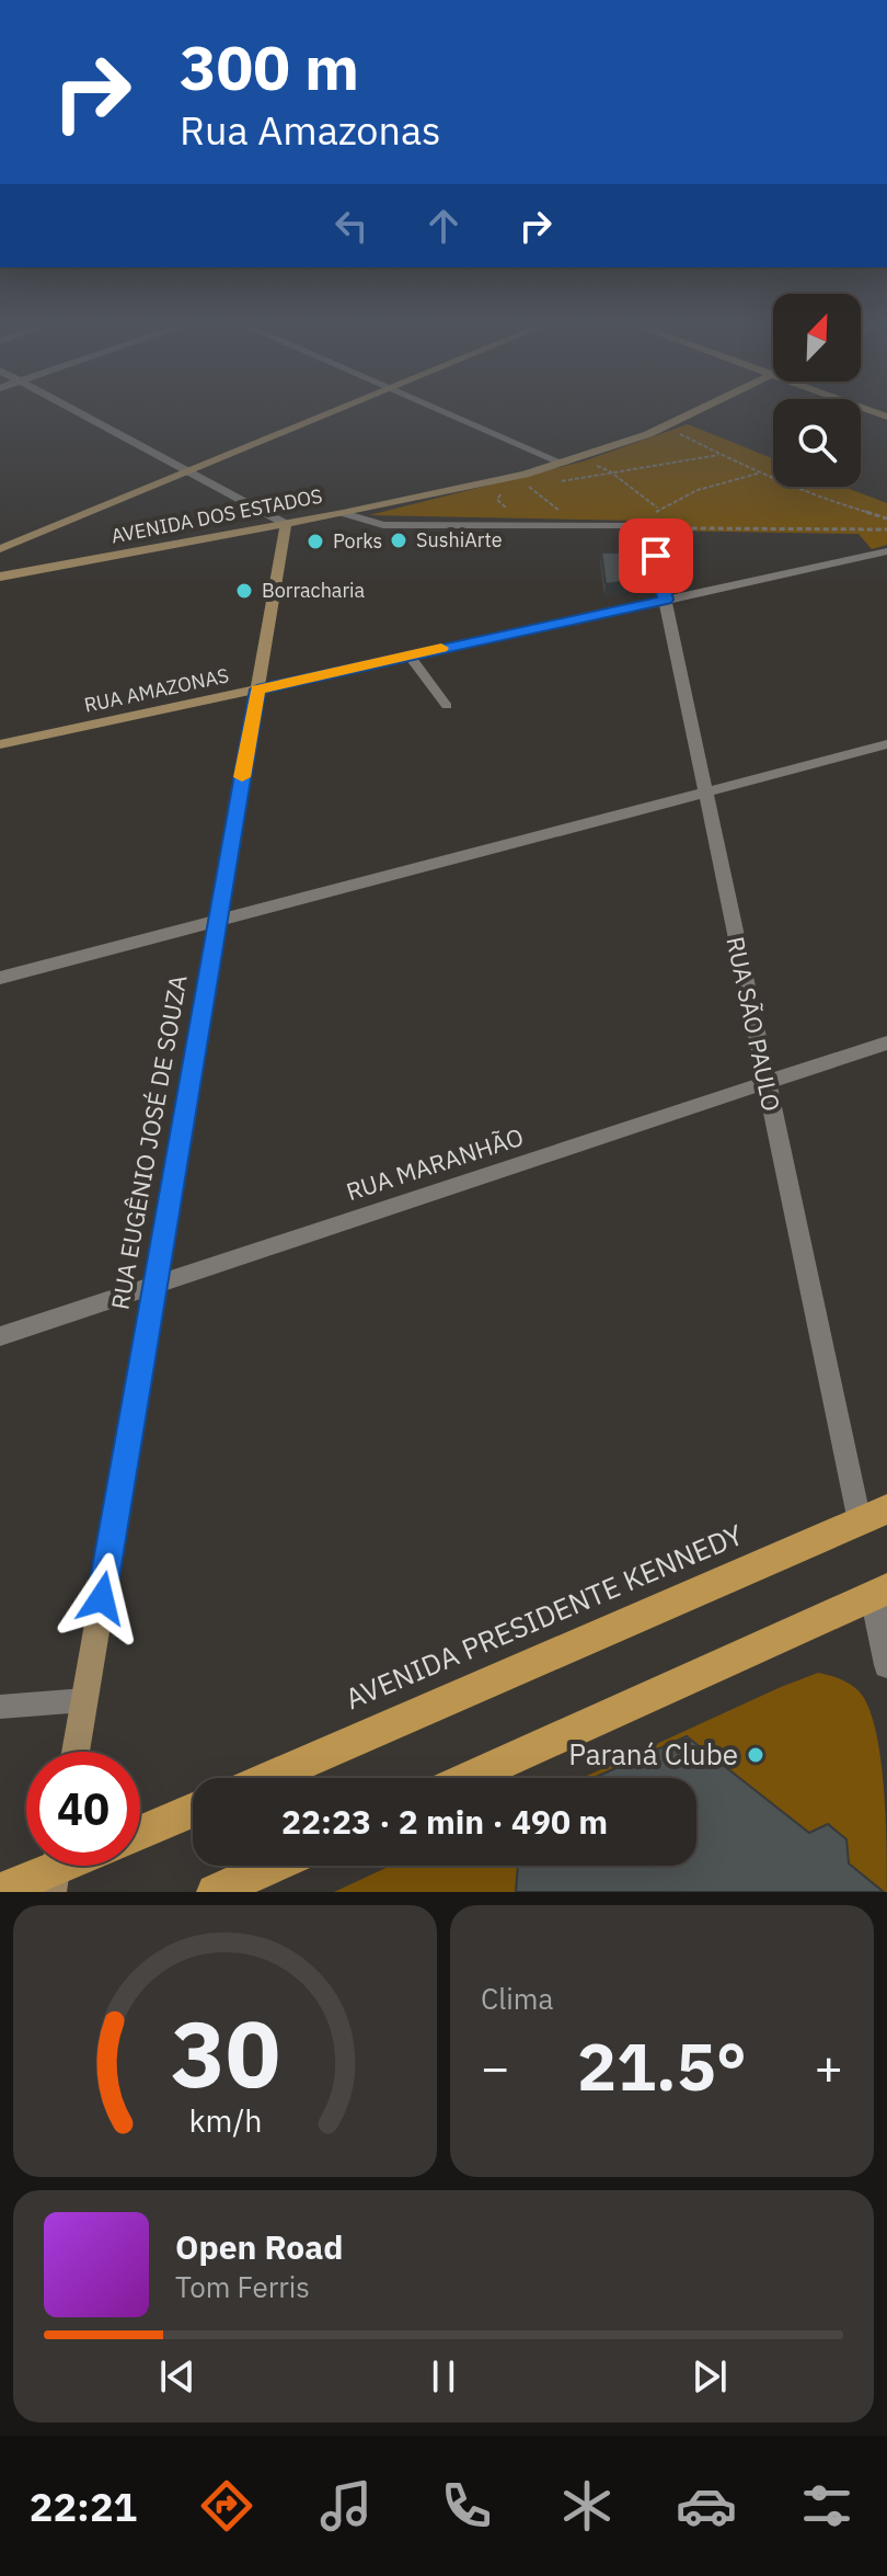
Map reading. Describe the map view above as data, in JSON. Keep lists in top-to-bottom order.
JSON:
{
  "streets": {
    "main road": ["AVENIDA PRESIDENTE KENNEDY"],
    "street": [
      "AVENIDA DOS ESTADOS",
      "RUA AMAZONAS",
      "RUA SÃO PAULO",
      "RUA EUGÊNIO JOSÉ DE SOUZA",
      "RUA MARANHÃO"
    ]
  },
  "crossings": [
    ["AVENIDA DOS ESTADOS", "RUA SÃO PAULO"],
    ["AVENIDA DOS ESTADOS", "RUA EUGÊNIO JOSÉ DE SOUZA"],
    ["RUA AMAZONAS", "RUA SÃO PAULO"],
    ["RUA AMAZONAS", "RUA EUGÊNIO JOSÉ DE SOUZA"],
    ["RUA SÃO PAULO", "RUA MARANHÃO"],
    ["RUA SÃO PAULO", "AVENIDA PRESIDENTE KENNEDY"],
    ["RUA EUGÊNIO JOSÉ DE SOUZA", "RUA MARANHÃO"]
  ],
  "places": [
    "SushiArte",
    "Porks",
    "Borracharia",
    "Paraná Clube"
  ],
  "north": "top right",
  "page": {
    "turn": ["300 m", "Rua Amazonas"],
    "limit": "40",
    "trip": "22:23 · 2 min · 490 m",
    "tile": "Clima",
    "heat": ["−", "21.5°", "+"],
    "song": ["Open Road", "Tom Ferris"],
    "tabs": "22:21",
    "gauge": ["30", "km/h"]
  }
}
